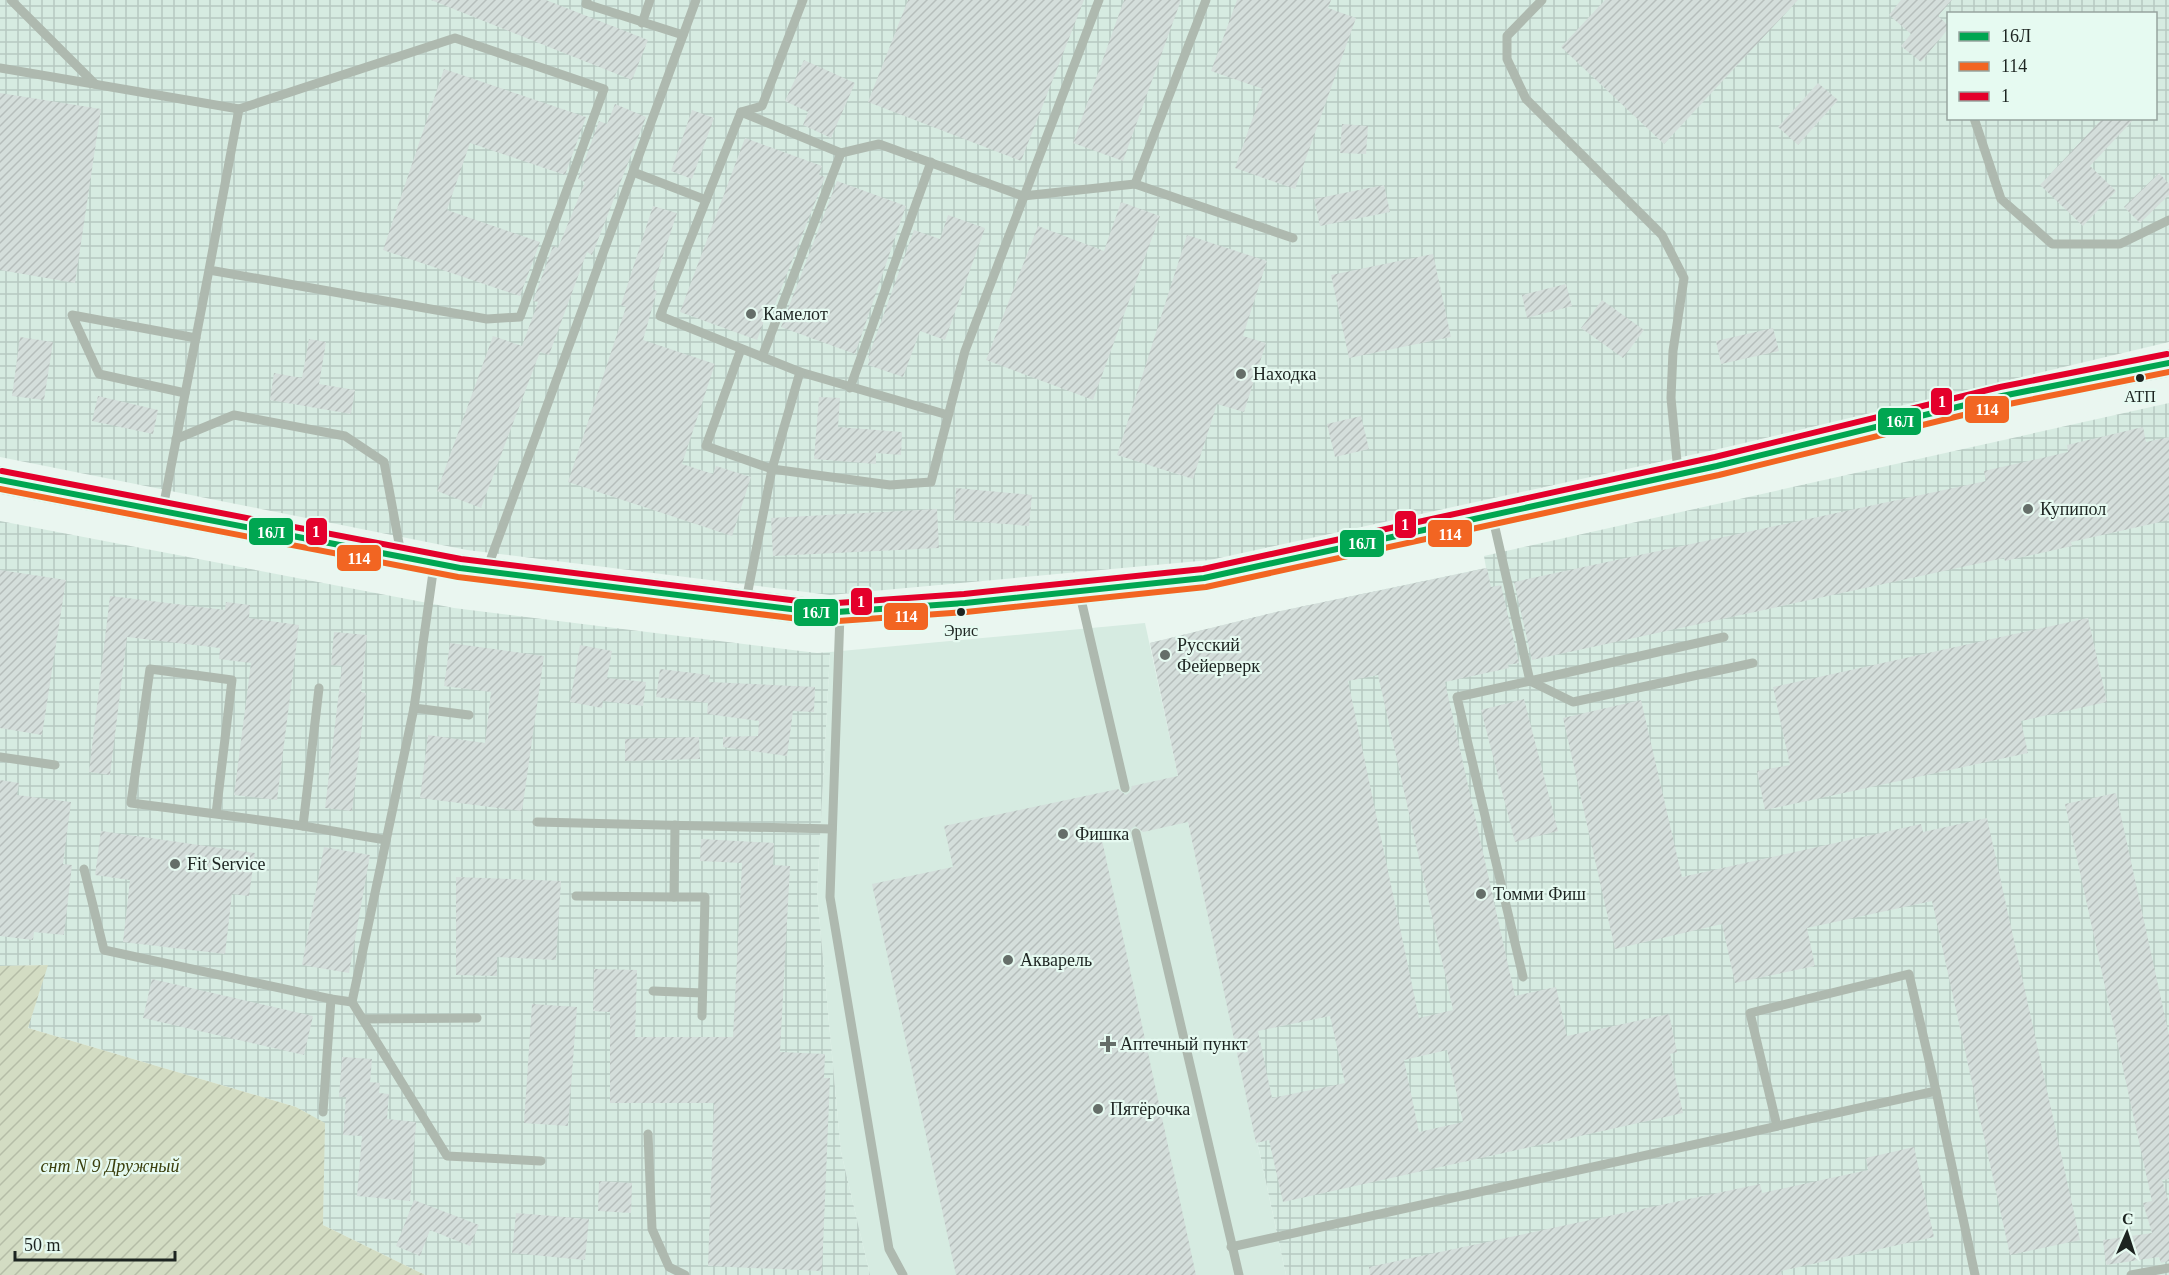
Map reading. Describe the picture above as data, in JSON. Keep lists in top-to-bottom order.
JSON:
{
  "parks": ["снт N 9 Дружный"],
  "places": {
    "other": [
      "Камелот",
      "Находка",
      "АТП",
      "Купипол",
      "Эрис",
      "Русский Фейерверк",
      "Фишка",
      "Fit Service",
      "Томми Фиш",
      "Акварель",
      "Пятёрочка"
    ],
    "health": ["Аптечный пункт"]
  },
  "lines": ["transit line 1", "transit line 16Л", "transit line 114"],
  "legend": ["16Л", "114", "1"],
  "scale_bar": "50 m",
  "north": "top"
}
